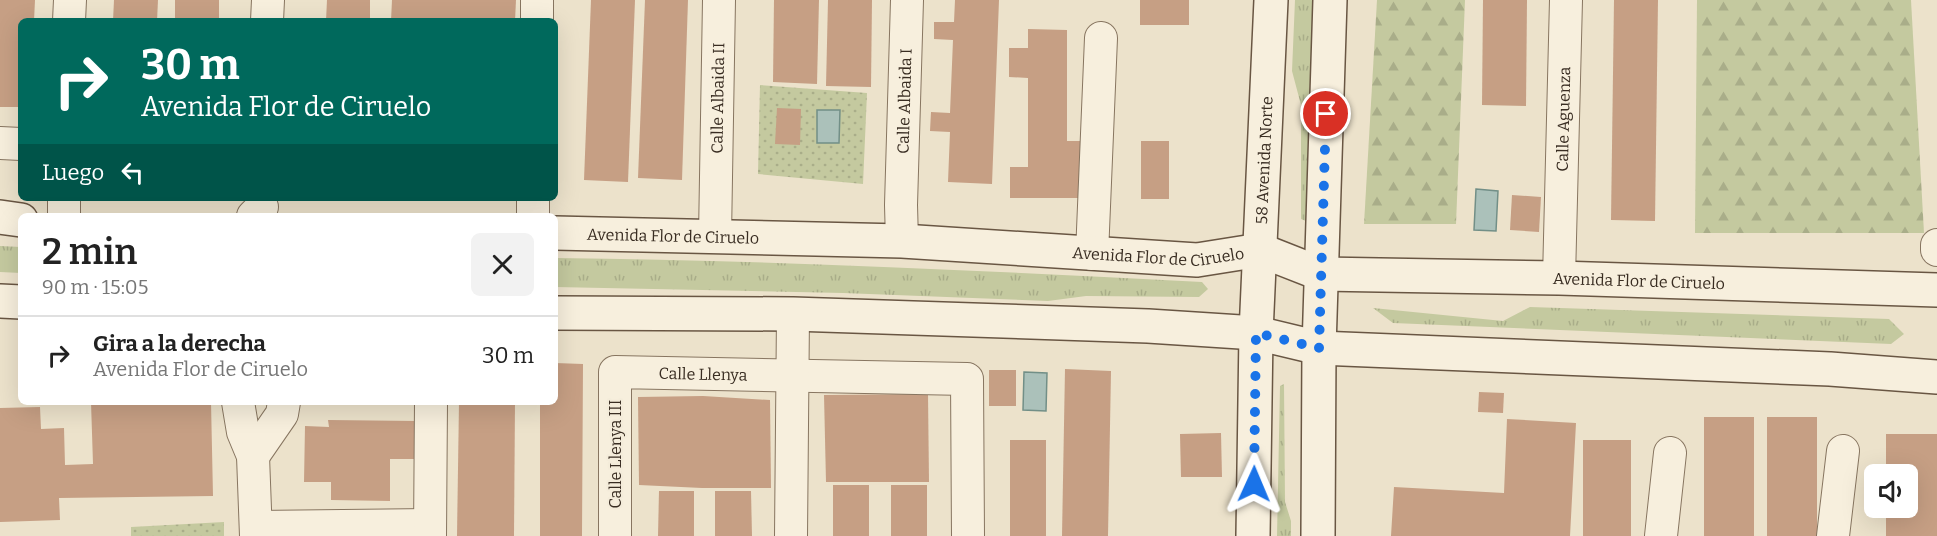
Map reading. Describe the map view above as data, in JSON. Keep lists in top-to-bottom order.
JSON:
{
  "streets": {
    "main road": ["58 Avenida Norte", "Avenida Flor de Ciruelo"],
    "street": [
      "Calle Albaida II",
      "Calle Albaida I",
      "Calle Aguenza",
      "Calle Llenya",
      "Calle Llenya III"
    ]
  },
  "crossings": [
    ["Calle Albaida II", "Avenida Flor de Ciruelo"],
    ["Calle Albaida I", "Avenida Flor de Ciruelo"],
    ["Calle Aguenza", "Avenida Flor de Ciruelo"],
    ["58 Avenida Norte", "Avenida Flor de Ciruelo"],
    ["Calle Llenya", "Calle Llenya III"]
  ],
  "page": {
    "turn": ["30 m", "Avenida Flor de Ciruelo"],
    "then": "Luego",
    "heading": ["2 min", "90 m · 15:05"],
    "list": [
      {
        "name": "Gira a la derecha",
        "note": "Avenida Flor de Ciruelo",
        "value": "30 m"
      }
    ]
  }
}
